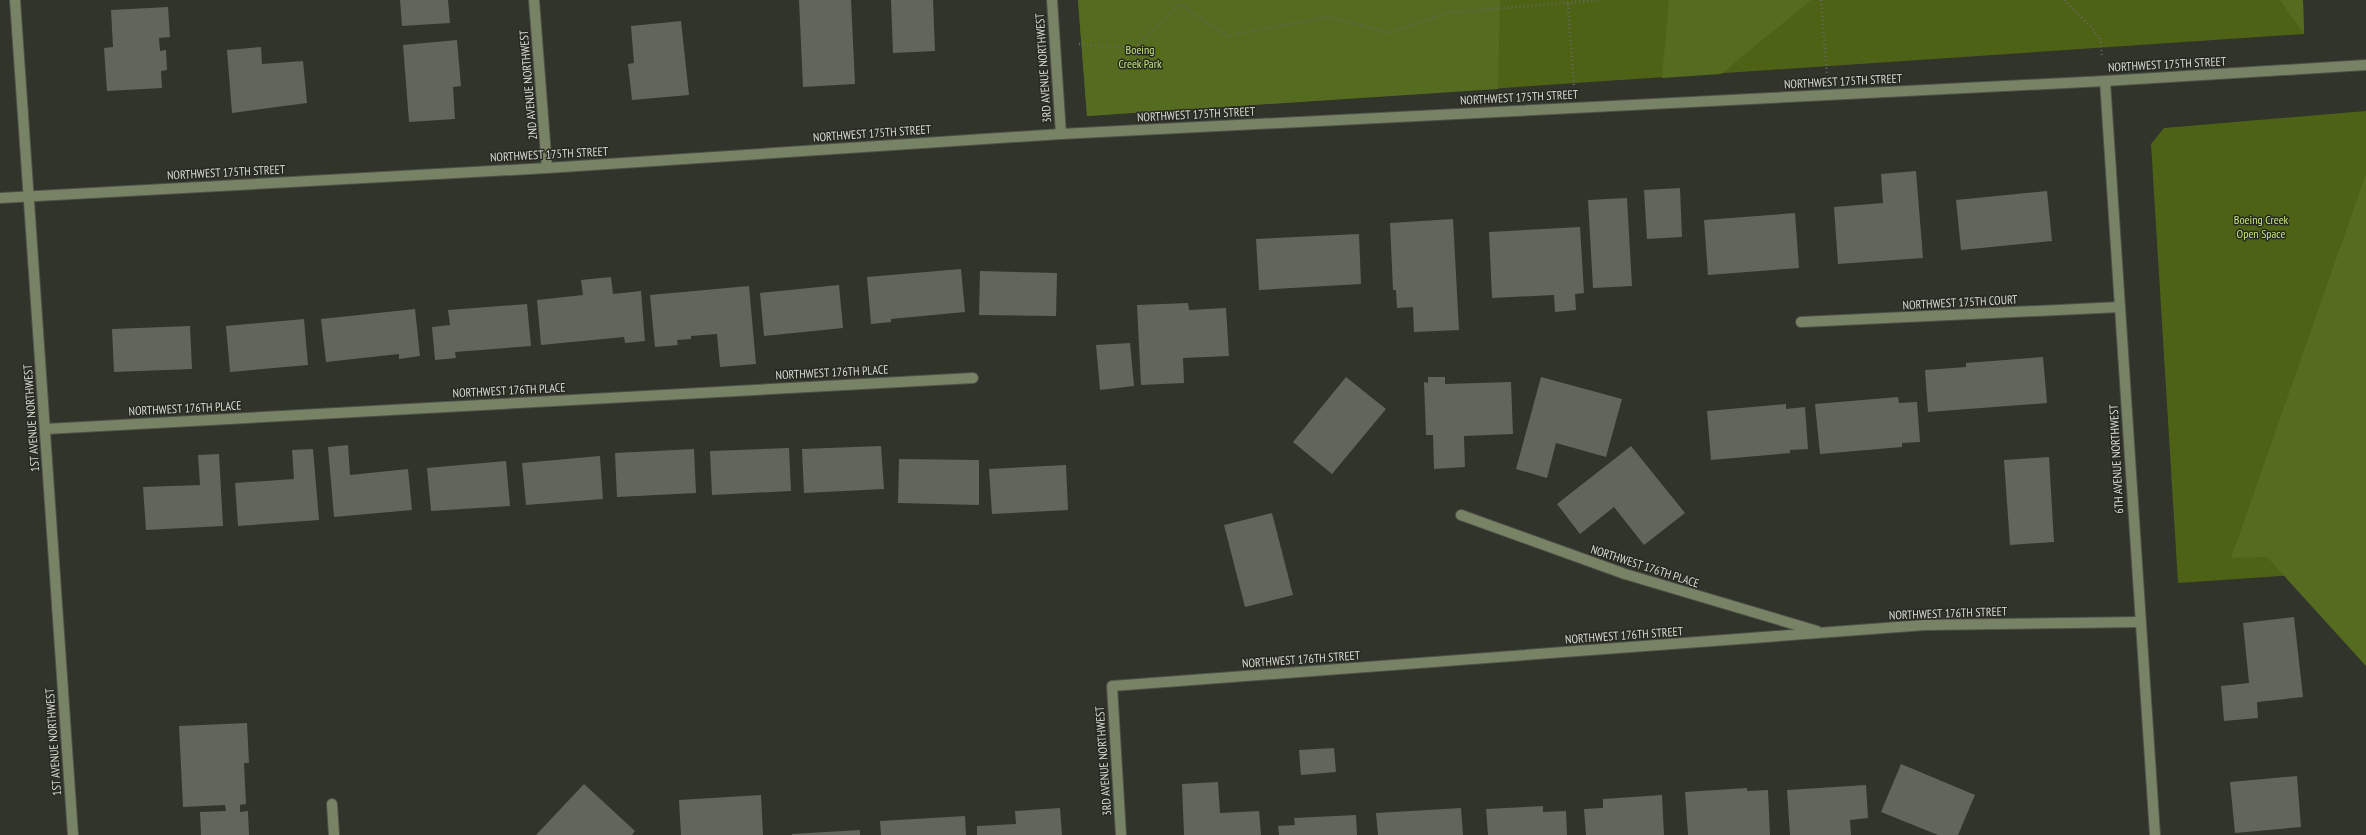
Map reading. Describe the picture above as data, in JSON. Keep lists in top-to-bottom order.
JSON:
{
  "streets": {
    "street": [
      "NORTHWEST 175TH STREET",
      "3RD AVENUE NORTHWEST",
      "2ND AVENUE NORTHWEST",
      "NORTHWEST 175TH COURT",
      "NORTHWEST 176TH PLACE",
      "1ST AVENUE NORTHWEST",
      "6TH AVENUE NORTHWEST",
      "NORTHWEST 176TH STREET"
    ]
  },
  "crossings": [
    ["NORTHWEST 175TH STREET", "3RD AVENUE NORTHWEST"],
    ["NORTHWEST 175TH STREET", "2ND AVENUE NORTHWEST"],
    ["NORTHWEST 175TH STREET", "1ST AVENUE NORTHWEST"],
    ["NORTHWEST 175TH STREET", "6TH AVENUE NORTHWEST"],
    ["3RD AVENUE NORTHWEST", "NORTHWEST 176TH STREET"],
    ["NORTHWEST 175TH COURT", "6TH AVENUE NORTHWEST"],
    ["NORTHWEST 176TH PLACE", "1ST AVENUE NORTHWEST"],
    ["NORTHWEST 176TH PLACE", "NORTHWEST 176TH STREET"],
    ["6TH AVENUE NORTHWEST", "NORTHWEST 176TH STREET"]
  ],
  "parks": ["Boeing Creek Park", "Boeing Creek Open Space"]
}
